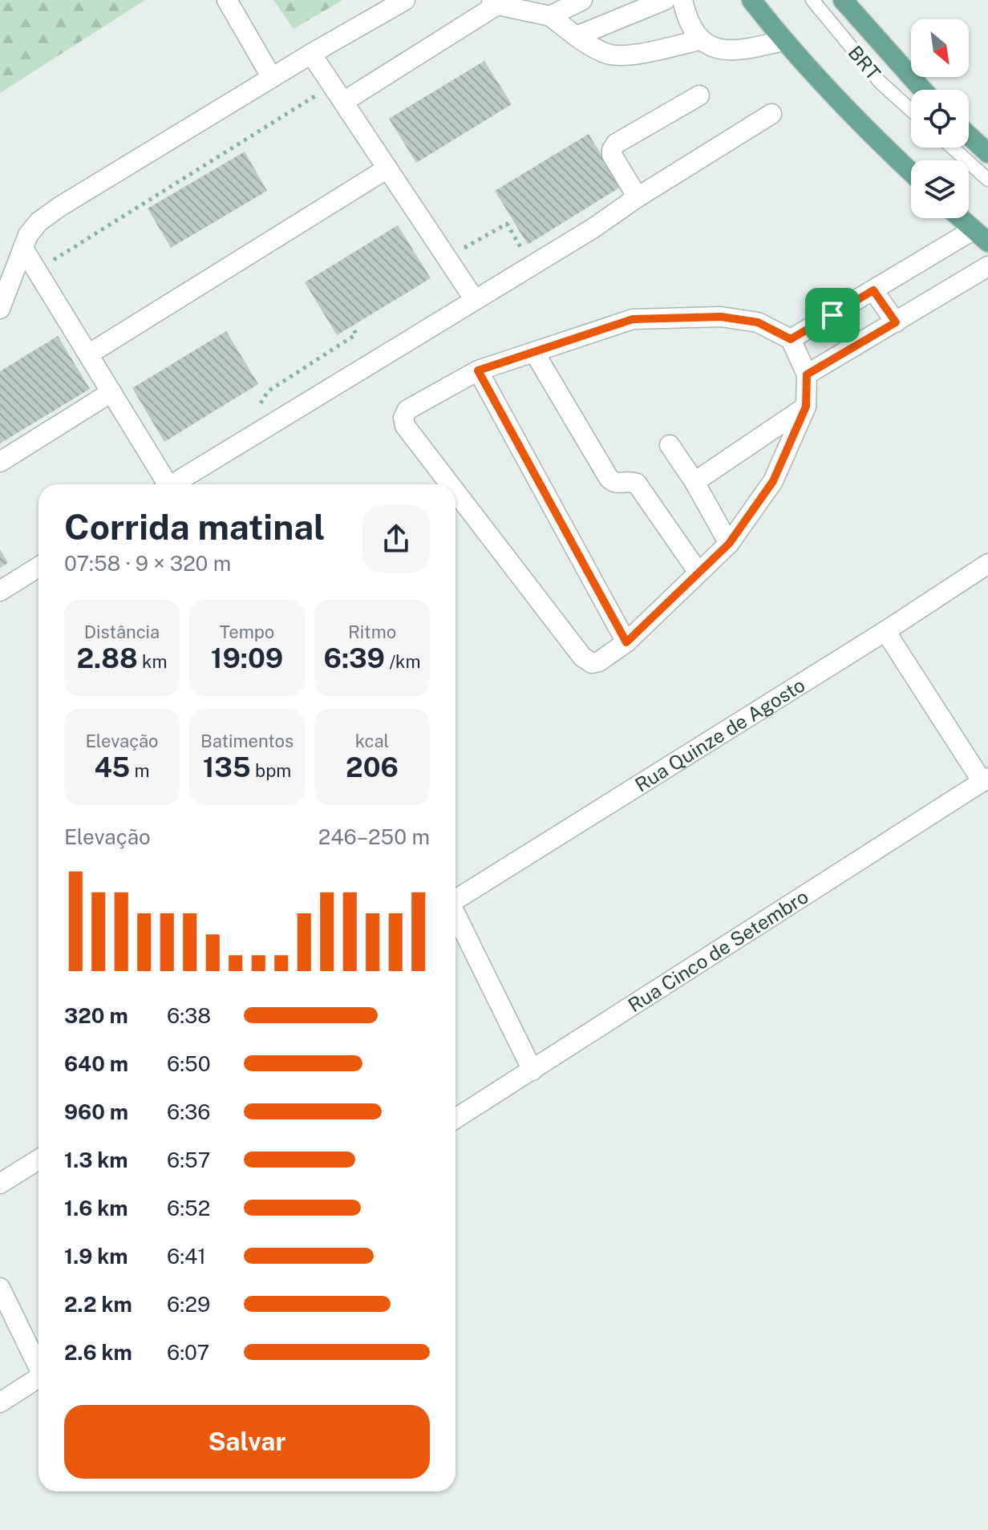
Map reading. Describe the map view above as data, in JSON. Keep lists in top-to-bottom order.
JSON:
{
  "streets": {
    "street": ["Rua Quinze de Agosto", "Rua Cinco de Setembro"],
    "lane": ["BRT"]
  },
  "north": "bottom right",
  "page": {
    "heading": ["Corrida matinal", "07:58 · 9 × 320 m"],
    "stats": [
      ["Distância", "2.88 km"],
      ["Tempo", "19:09"],
      ["Ritmo", "6:39 /km"],
      ["Elevação", "45 m"],
      ["Batimentos", "135 bpm"],
      ["kcal", "206"]
    ],
    "chart": ["Elevação", "246–250 m"],
    "list": [
      {
        "name": "320 m",
        "note": "6:38"
      },
      {
        "name": "640 m",
        "note": "6:50"
      },
      {
        "name": "960 m",
        "note": "6:36"
      },
      {
        "name": "1.3 km",
        "note": "6:57"
      },
      {
        "name": "1.6 km",
        "note": "6:52"
      },
      {
        "name": "1.9 km",
        "note": "6:41"
      },
      {
        "name": "2.2 km",
        "note": "6:29"
      },
      {
        "name": "2.6 km",
        "note": "6:07"
      }
    ],
    "buttons": "Salvar"
  }
}
